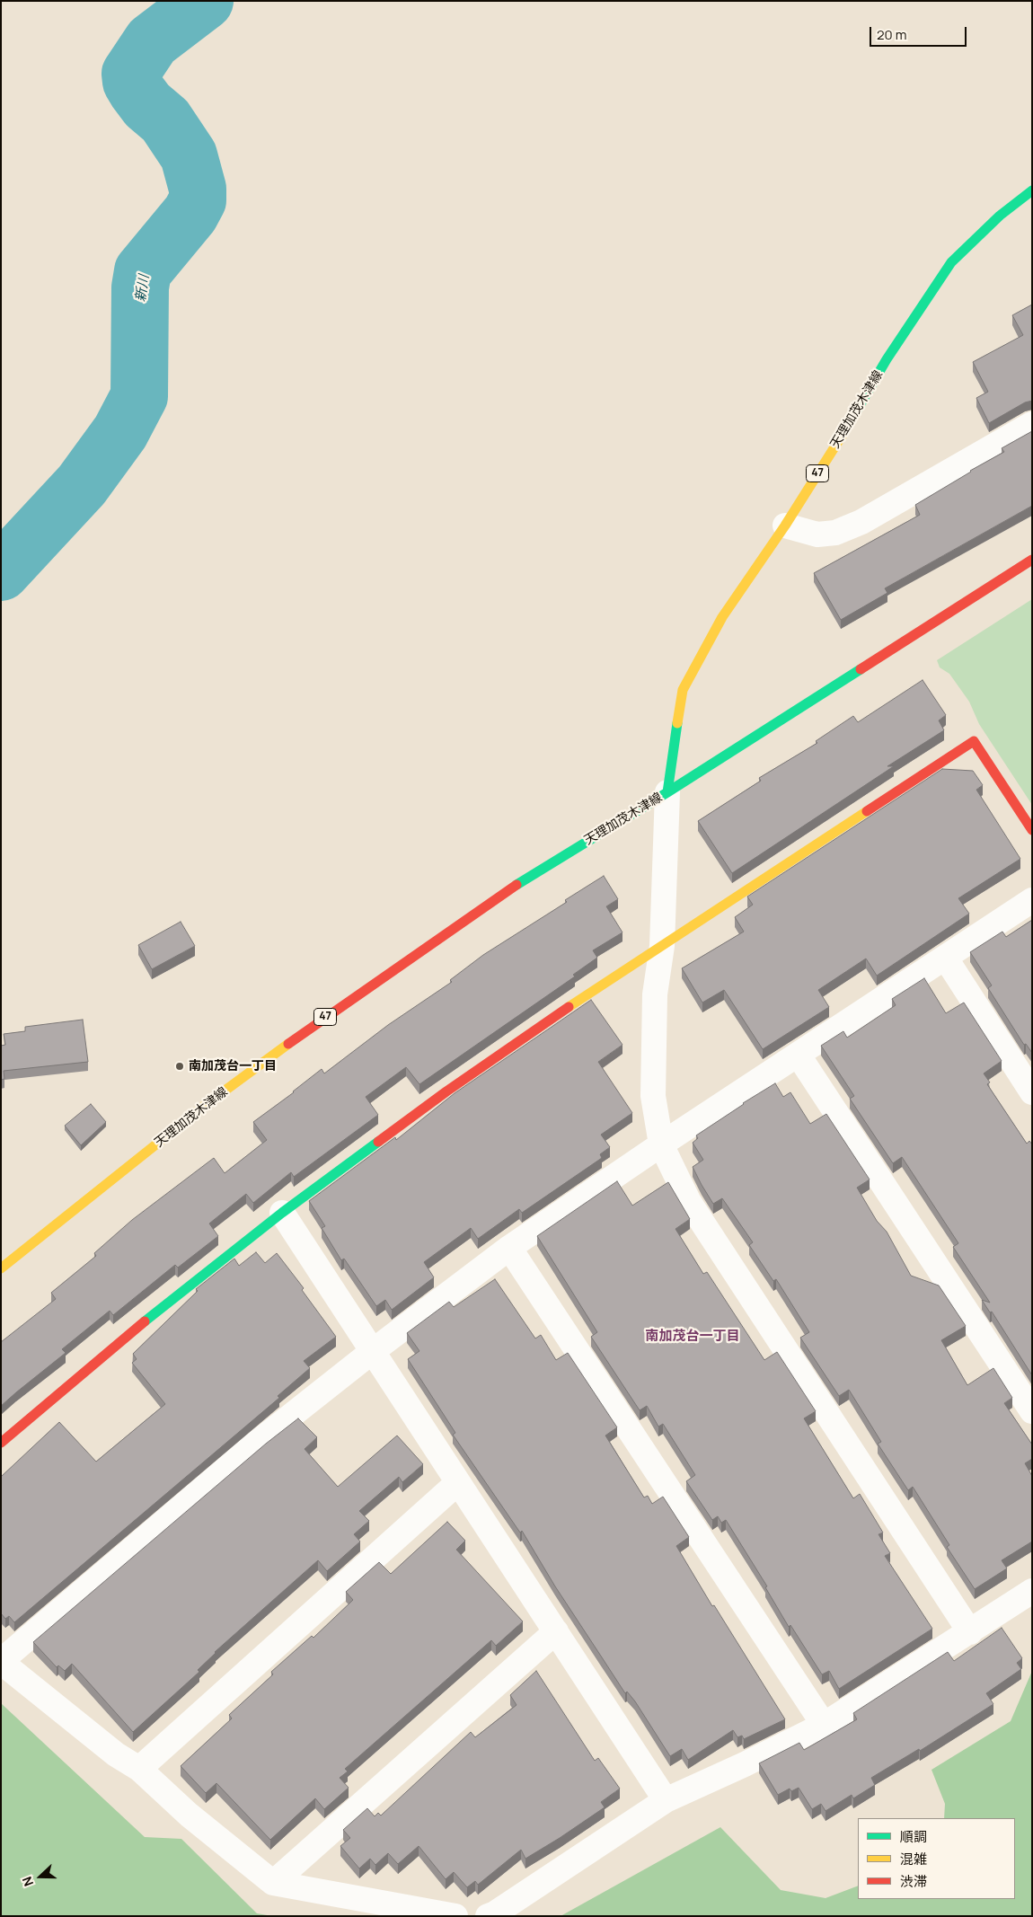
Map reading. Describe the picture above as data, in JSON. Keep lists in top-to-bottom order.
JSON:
{
  "streets": {
    "street": ["天理加茂木津線", "47"]
  },
  "districts": ["南加茂台一丁目"],
  "water": ["新川"],
  "places": ["南加茂台一丁目"],
  "legend": ["順調", "混雑", "渋滞"],
  "scale_bar": "20 m",
  "north": "left"
}
